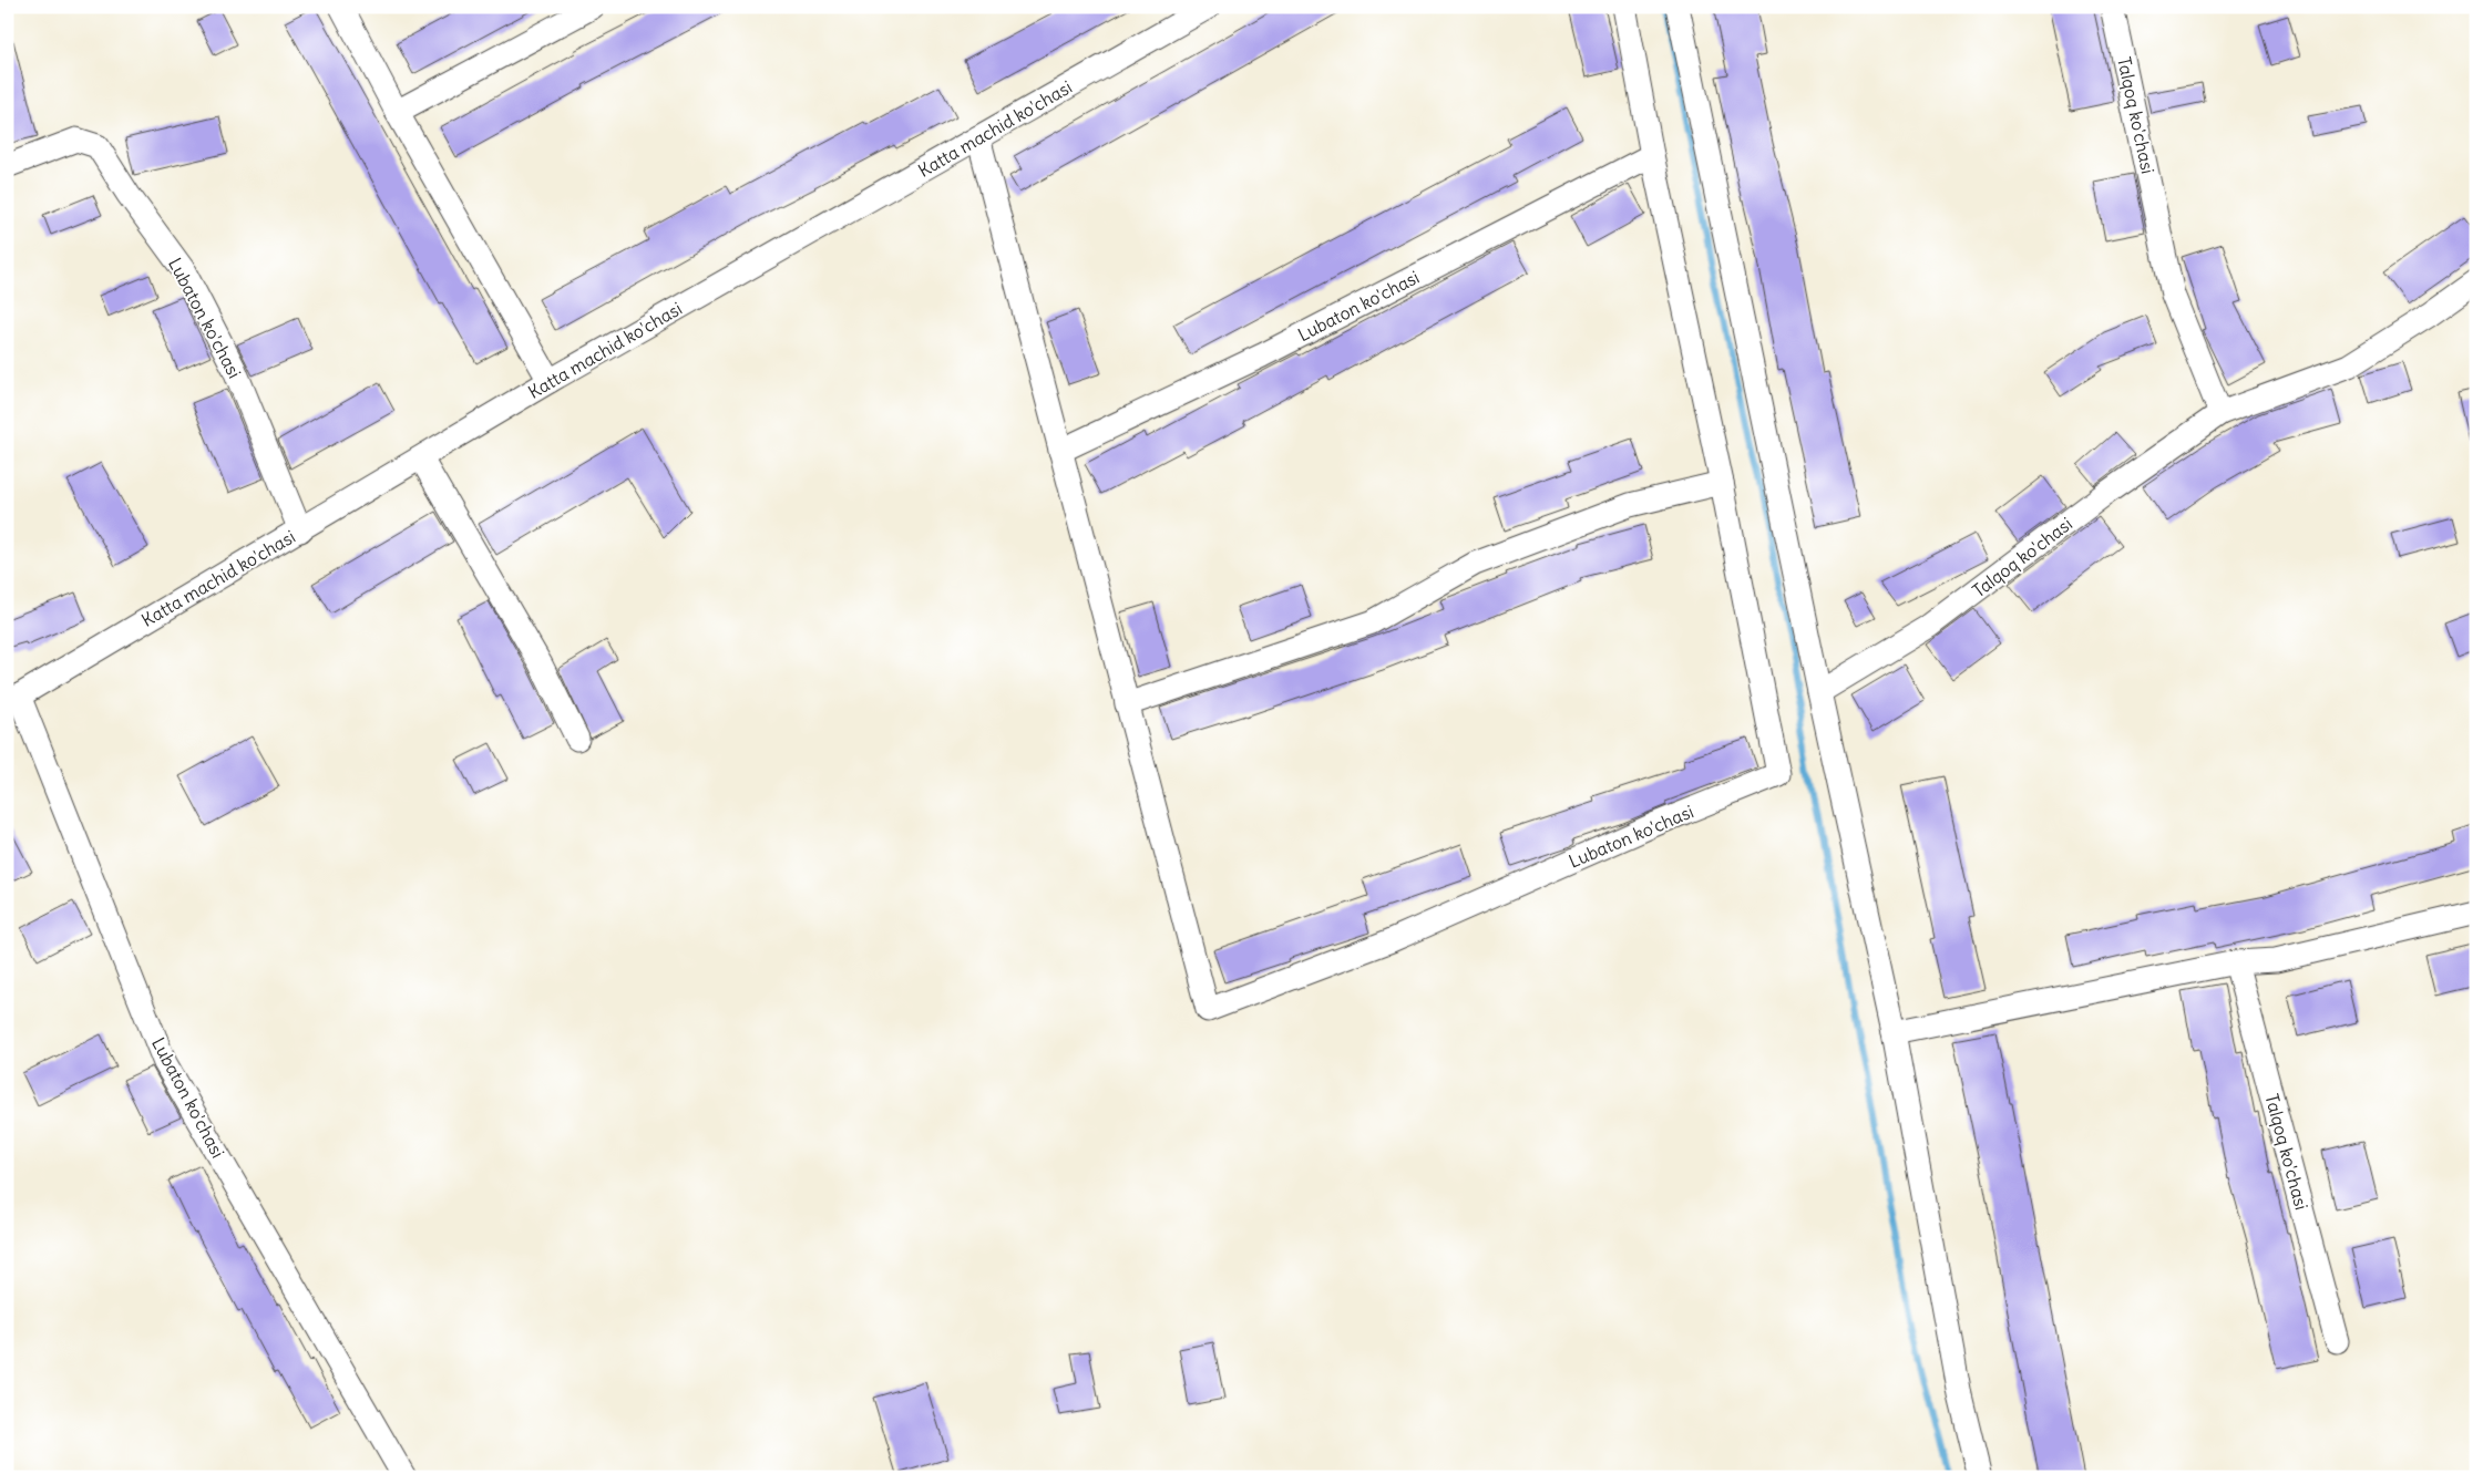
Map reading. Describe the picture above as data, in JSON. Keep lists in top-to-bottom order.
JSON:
{
  "streets": {
    "street": ["Talqoq ko'chasi", "Katta machid ko'chasi", "Lubaton ko'chasi"]
  },
  "crossings": [
    ["Katta machid ko'chasi", "Lubaton ko'chasi"]
  ]
}
